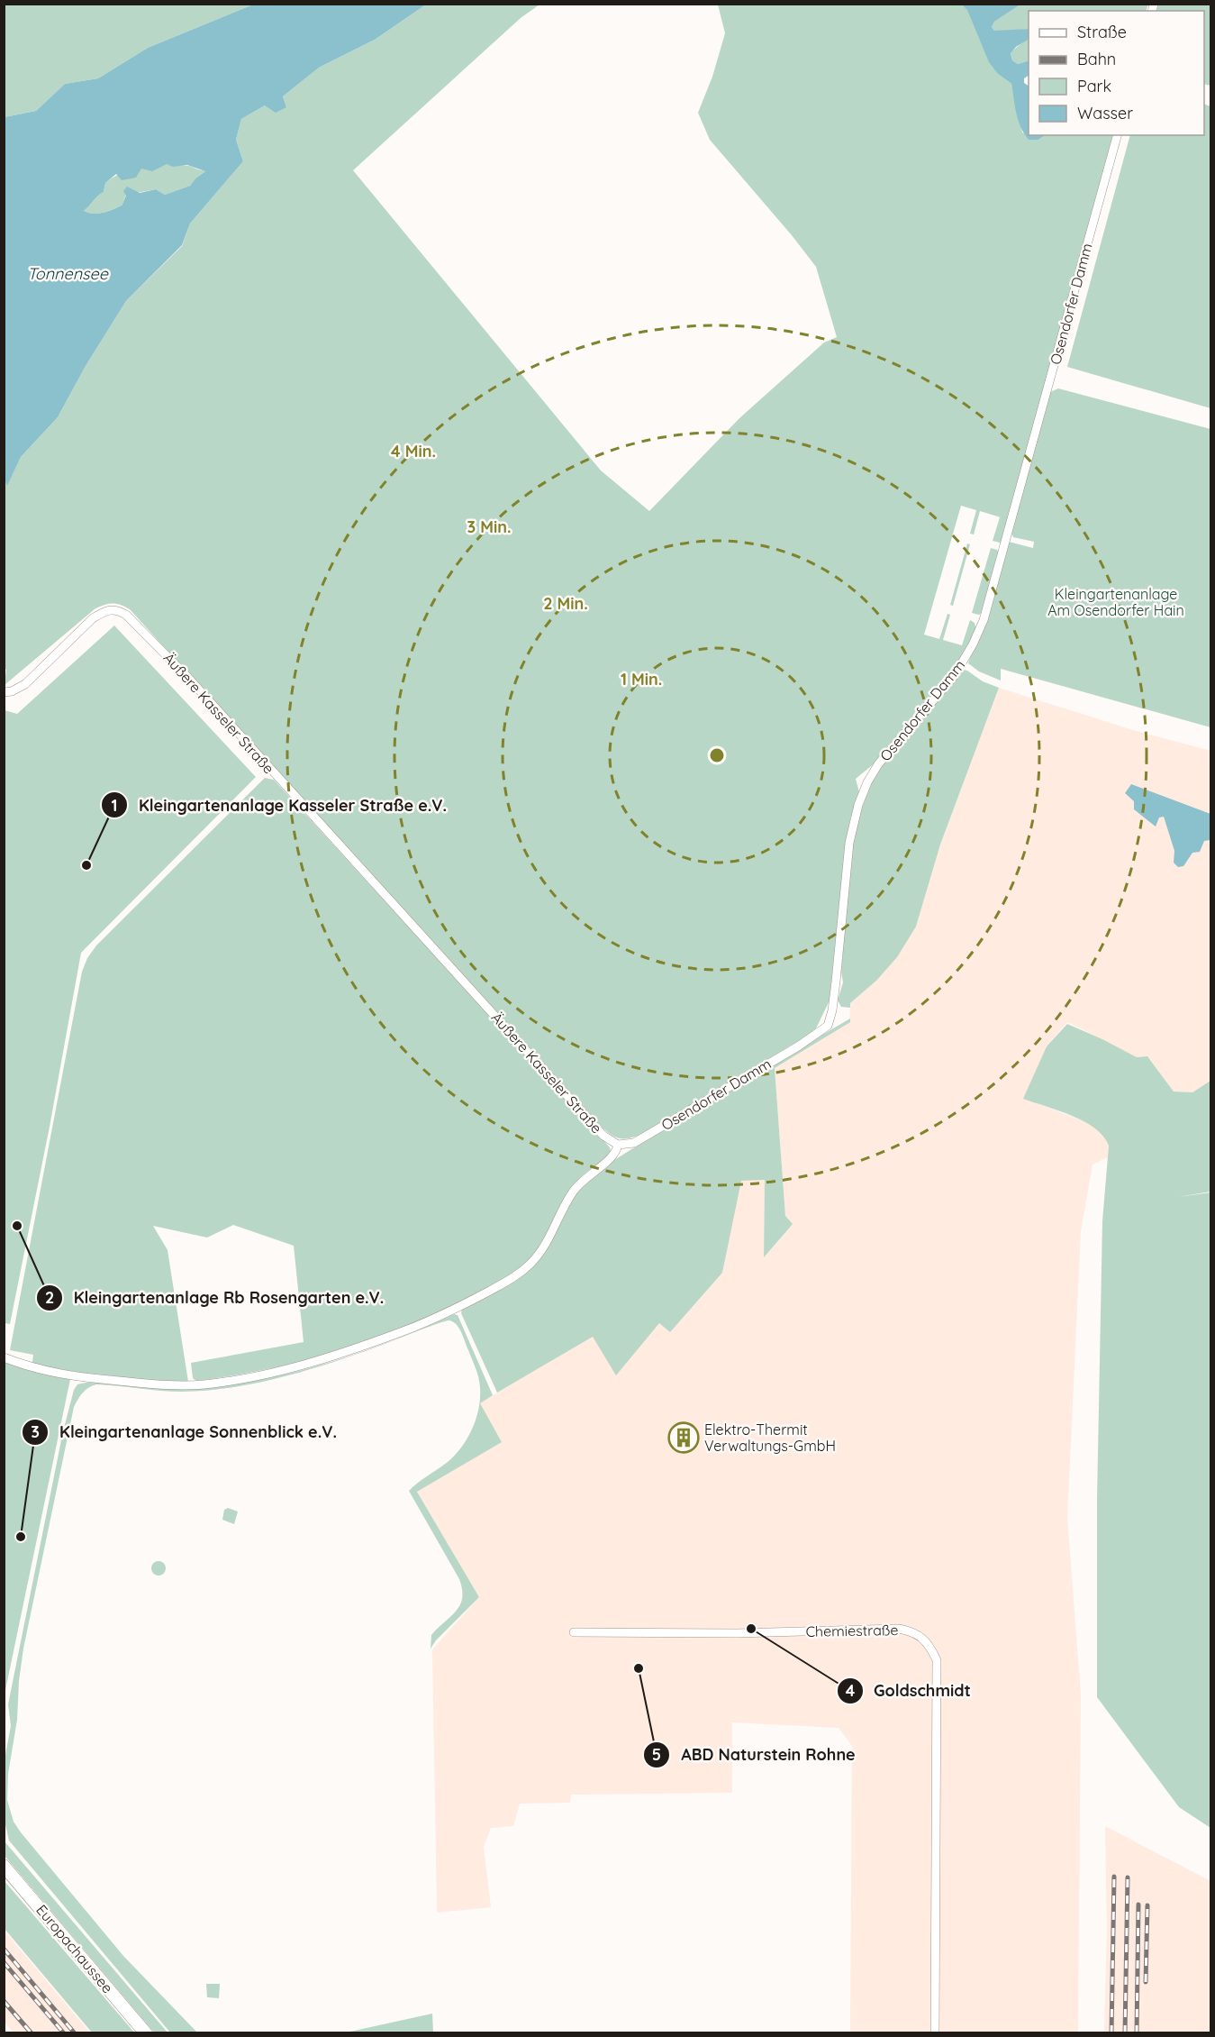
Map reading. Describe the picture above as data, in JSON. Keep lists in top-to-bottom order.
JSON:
{
  "streets": {
    "main road": ["Europachaussee"],
    "street": ["Osendorfer Damm", "Äußere Kasseler Straße", "Chemiestraße"]
  },
  "crossings": [
    ["Osendorfer Damm", "Äußere Kasseler Straße"]
  ],
  "water": ["Tonnensee"],
  "parks": ["Kleingartenanlage Am Osendorfer Hain"],
  "places": {
    "other": [
      "Kleingartenanlage Kasseler Straße e.V.",
      "Kleingartenanlage Rb Rosengarten e.V.",
      "Kleingartenanlage Sonnenblick e.V.",
      "Goldschmidt",
      "ABD Naturstein Rohne"
    ],
    "building": ["Elektro-Thermit Verwaltungs-GmbH"]
  },
  "legend": [
    "Straße",
    "Bahn",
    "Park",
    "Wasser"
  ],
  "rings": [
    "4 Min.",
    "3 Min.",
    "2 Min.",
    "1 Min."
  ]
}
